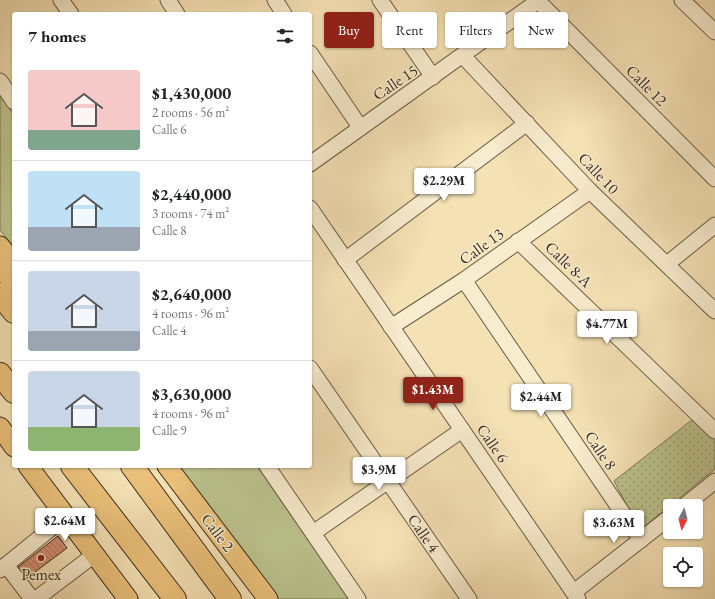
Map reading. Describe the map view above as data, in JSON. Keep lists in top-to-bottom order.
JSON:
{
  "streets": {
    "main road": ["Calle 2"],
    "street": [
      "Calle 15",
      "Calle 12",
      "Calle 10",
      "Calle 13",
      "Calle 8-A",
      "Calle 6",
      "Calle 8",
      "Calle 4"
    ]
  },
  "crossings": [
    ["Calle 15", "Calle 12"],
    ["Calle 15", "Calle 10"],
    ["Calle 10", "Calle 13"],
    ["Calle 13", "Calle 8-A"],
    ["Calle 13", "Calle 6"],
    ["Calle 13", "Calle 8"]
  ],
  "places": ["Pemex"],
  "north": "bottom",
  "page": {
    "chip": [
      "Buy",
      "Rent",
      "Filters",
      "New"
    ],
    "heading": "7 homes",
    "list": [
      {
        "name": "$1,430,000",
        "note": "2 rooms · 56 m² · Calle 6"
      },
      {
        "name": "$2,440,000",
        "note": "3 rooms · 74 m² · Calle 8"
      },
      {
        "name": "$2,640,000",
        "note": "4 rooms · 96 m² · Calle 4"
      },
      {
        "name": "$3,630,000",
        "note": "4 rooms · 96 m² · Calle 9"
      }
    ],
    "price": [
      "$2.29M",
      "$4.77M",
      "$1.43M",
      "$2.44M",
      "$3.9M",
      "$2.64M",
      "$3.63M"
    ]
  }
}
